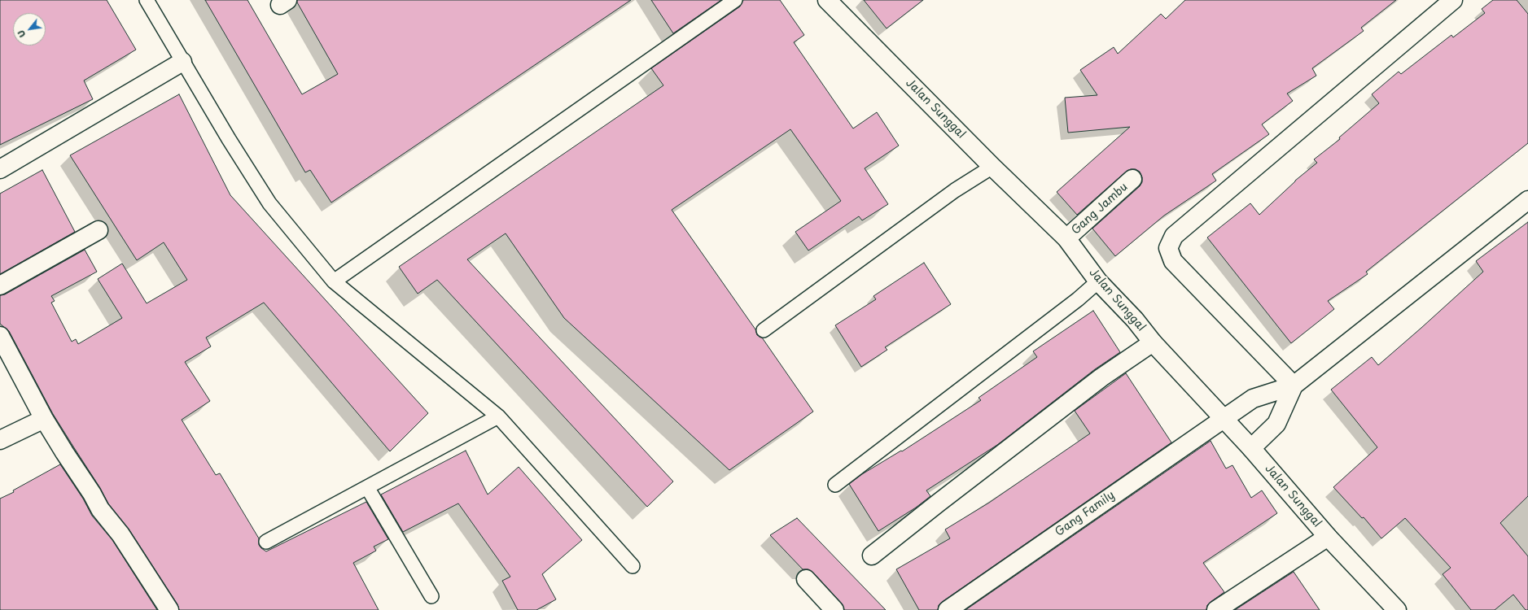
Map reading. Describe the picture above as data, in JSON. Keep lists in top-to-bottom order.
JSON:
{
  "streets": {
    "street": ["Jalan Sunggal", "Gang Jambu", "Gang Family"]
  },
  "crossings": [
    ["Jalan Sunggal", "Gang Jambu"],
    ["Jalan Sunggal", "Gang Family"]
  ],
  "north": "bottom left"
}
